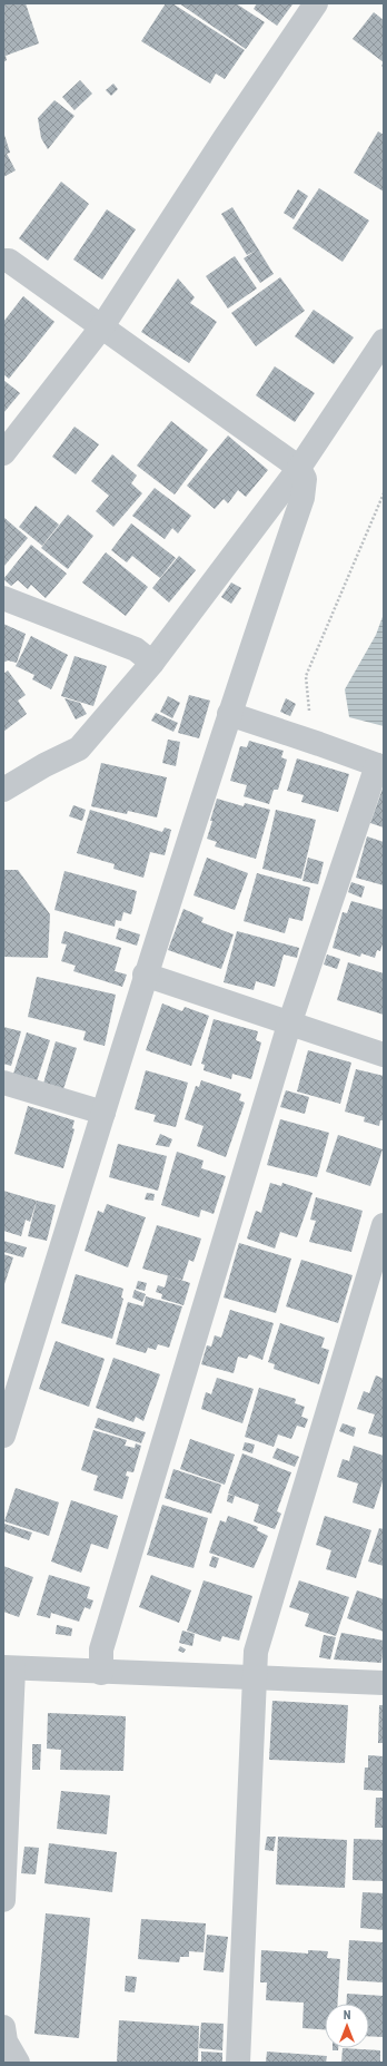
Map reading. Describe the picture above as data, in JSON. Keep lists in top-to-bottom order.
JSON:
{
  "north": "top"
}
